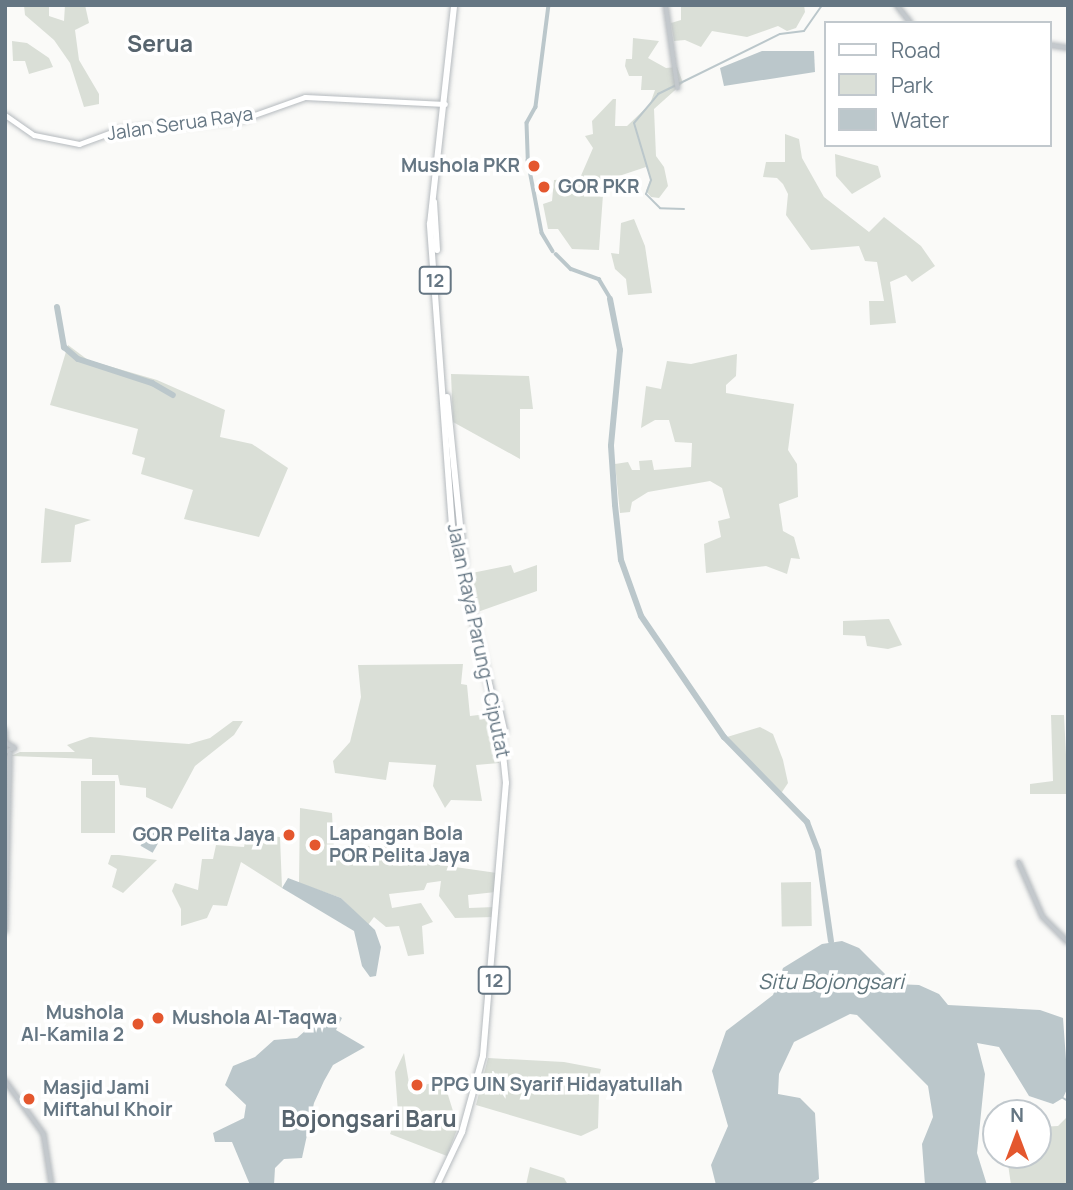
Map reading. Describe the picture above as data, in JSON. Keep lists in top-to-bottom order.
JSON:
{
  "streets": {
    "highway": ["12", "Jalan Raya Parung—Ciputat"],
    "main road": ["Jalan Serua Raya"]
  },
  "crossings": [
    ["Jalan Serua Raya", "Jalan Raya Parung—Ciputat"]
  ],
  "districts": ["Serua", "Bojongsari Baru"],
  "water": ["Situ Bojongsari"],
  "places": [
    "Mushola PKR",
    "GOR PKR",
    "GOR Pelita Jaya",
    "Lapangan Bola POR Pelita Jaya",
    "Mushola Al-Taqwa",
    "Mushola Al-Kamila 2",
    "PPG UIN Syarif Hidayatullah",
    "Masjid Jami Miftahul Khoir"
  ],
  "legend": ["Road", "Park", "Water"],
  "north": "top"
}
